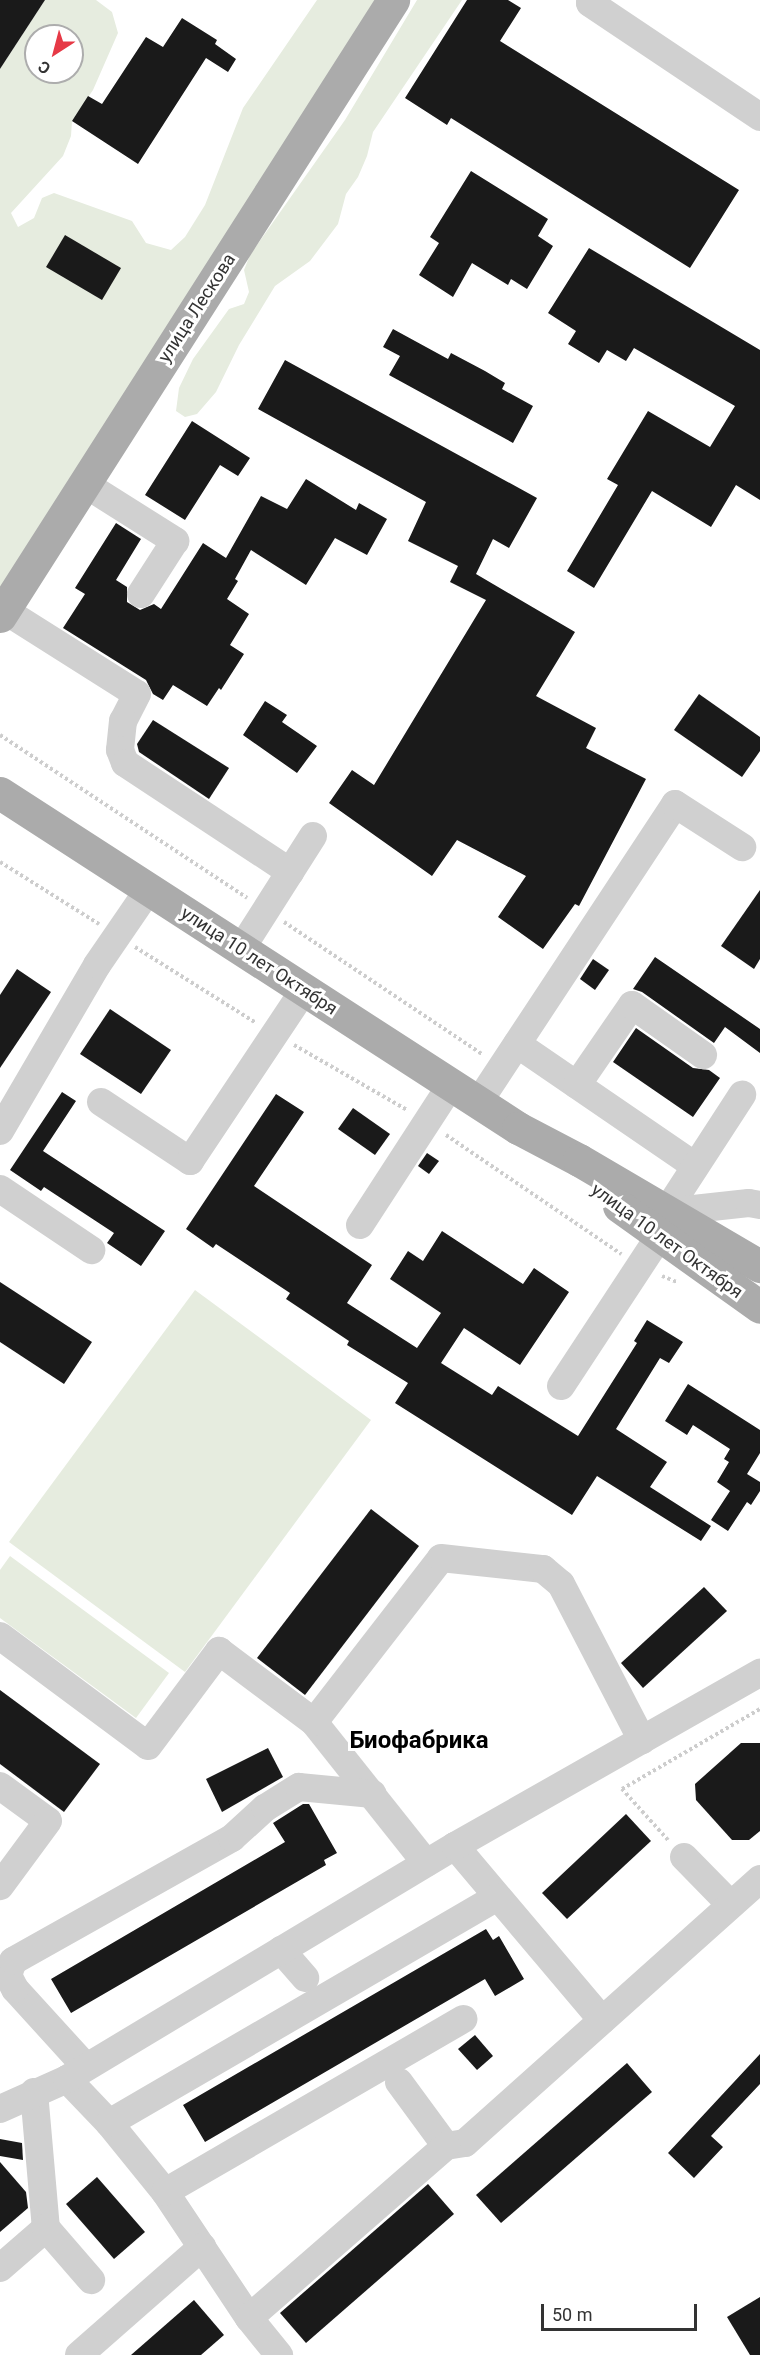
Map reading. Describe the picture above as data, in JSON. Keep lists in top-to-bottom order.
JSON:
{
  "streets": {
    "main road": ["улица Лескова", "улица 10 лет Октября"]
  },
  "districts": ["Биофабрика"],
  "scale_bar": "50 m",
  "north": "bottom left"
}
